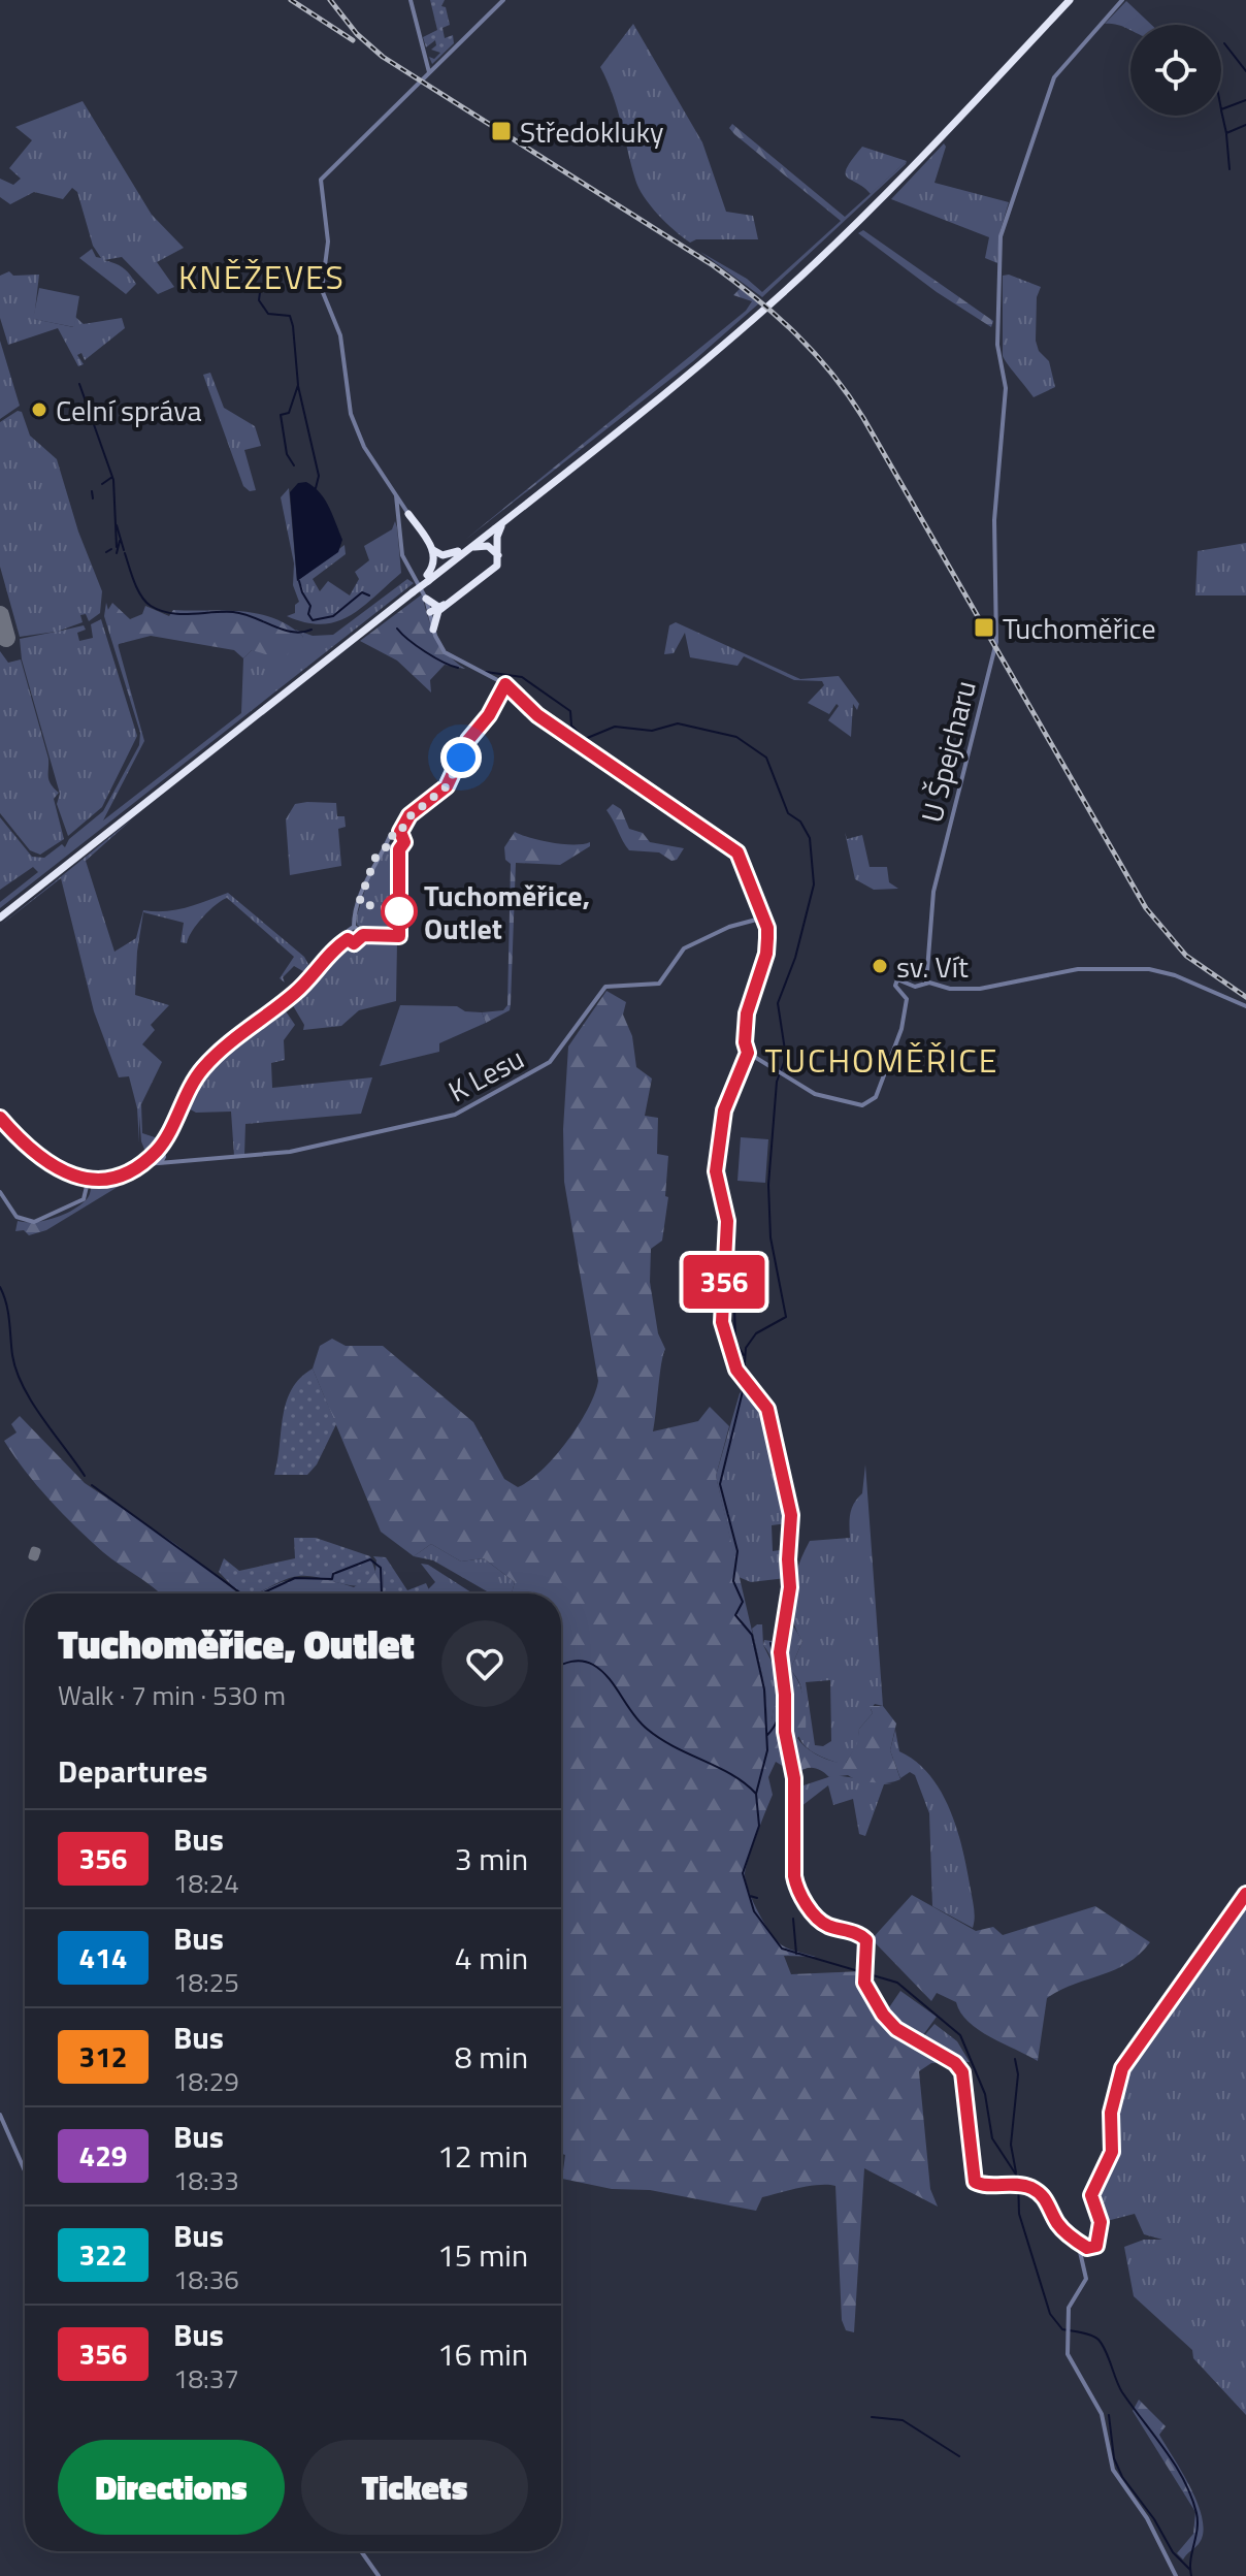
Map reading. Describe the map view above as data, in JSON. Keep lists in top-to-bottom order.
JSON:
{
  "streets": {
    "street": ["U Špejcharu", "K Lesu"]
  },
  "districts": ["KNĚŽEVES", "TUCHOMĚŘICE"],
  "places": {
    "transit": ["Středokluky", "Tuchoměřice"],
    "other": ["Celní správa", "Tuchoměřice, Outlet", "sv. Vít"]
  },
  "lines": ["bus line 356"],
  "page": {
    "on_map": "356",
    "heading": [
      ["Tuchoměřice, Outlet", "Walk · 7 min · 530 m"],
      "Departures"
    ],
    "list": [
      {
        "mark": "356",
        "name": "Bus",
        "note": "18:24",
        "value": "3 min"
      },
      {
        "mark": "414",
        "name": "Bus",
        "note": "18:25",
        "value": "4 min"
      },
      {
        "mark": "312",
        "name": "Bus",
        "note": "18:29",
        "value": "8 min"
      },
      {
        "mark": "429",
        "name": "Bus",
        "note": "18:33",
        "value": "12 min"
      },
      {
        "mark": "322",
        "name": "Bus",
        "note": "18:36",
        "value": "15 min"
      },
      {
        "mark": "356",
        "name": "Bus",
        "note": "18:37",
        "value": "16 min"
      }
    ],
    "buttons": ["Directions", "Tickets"]
  }
}
